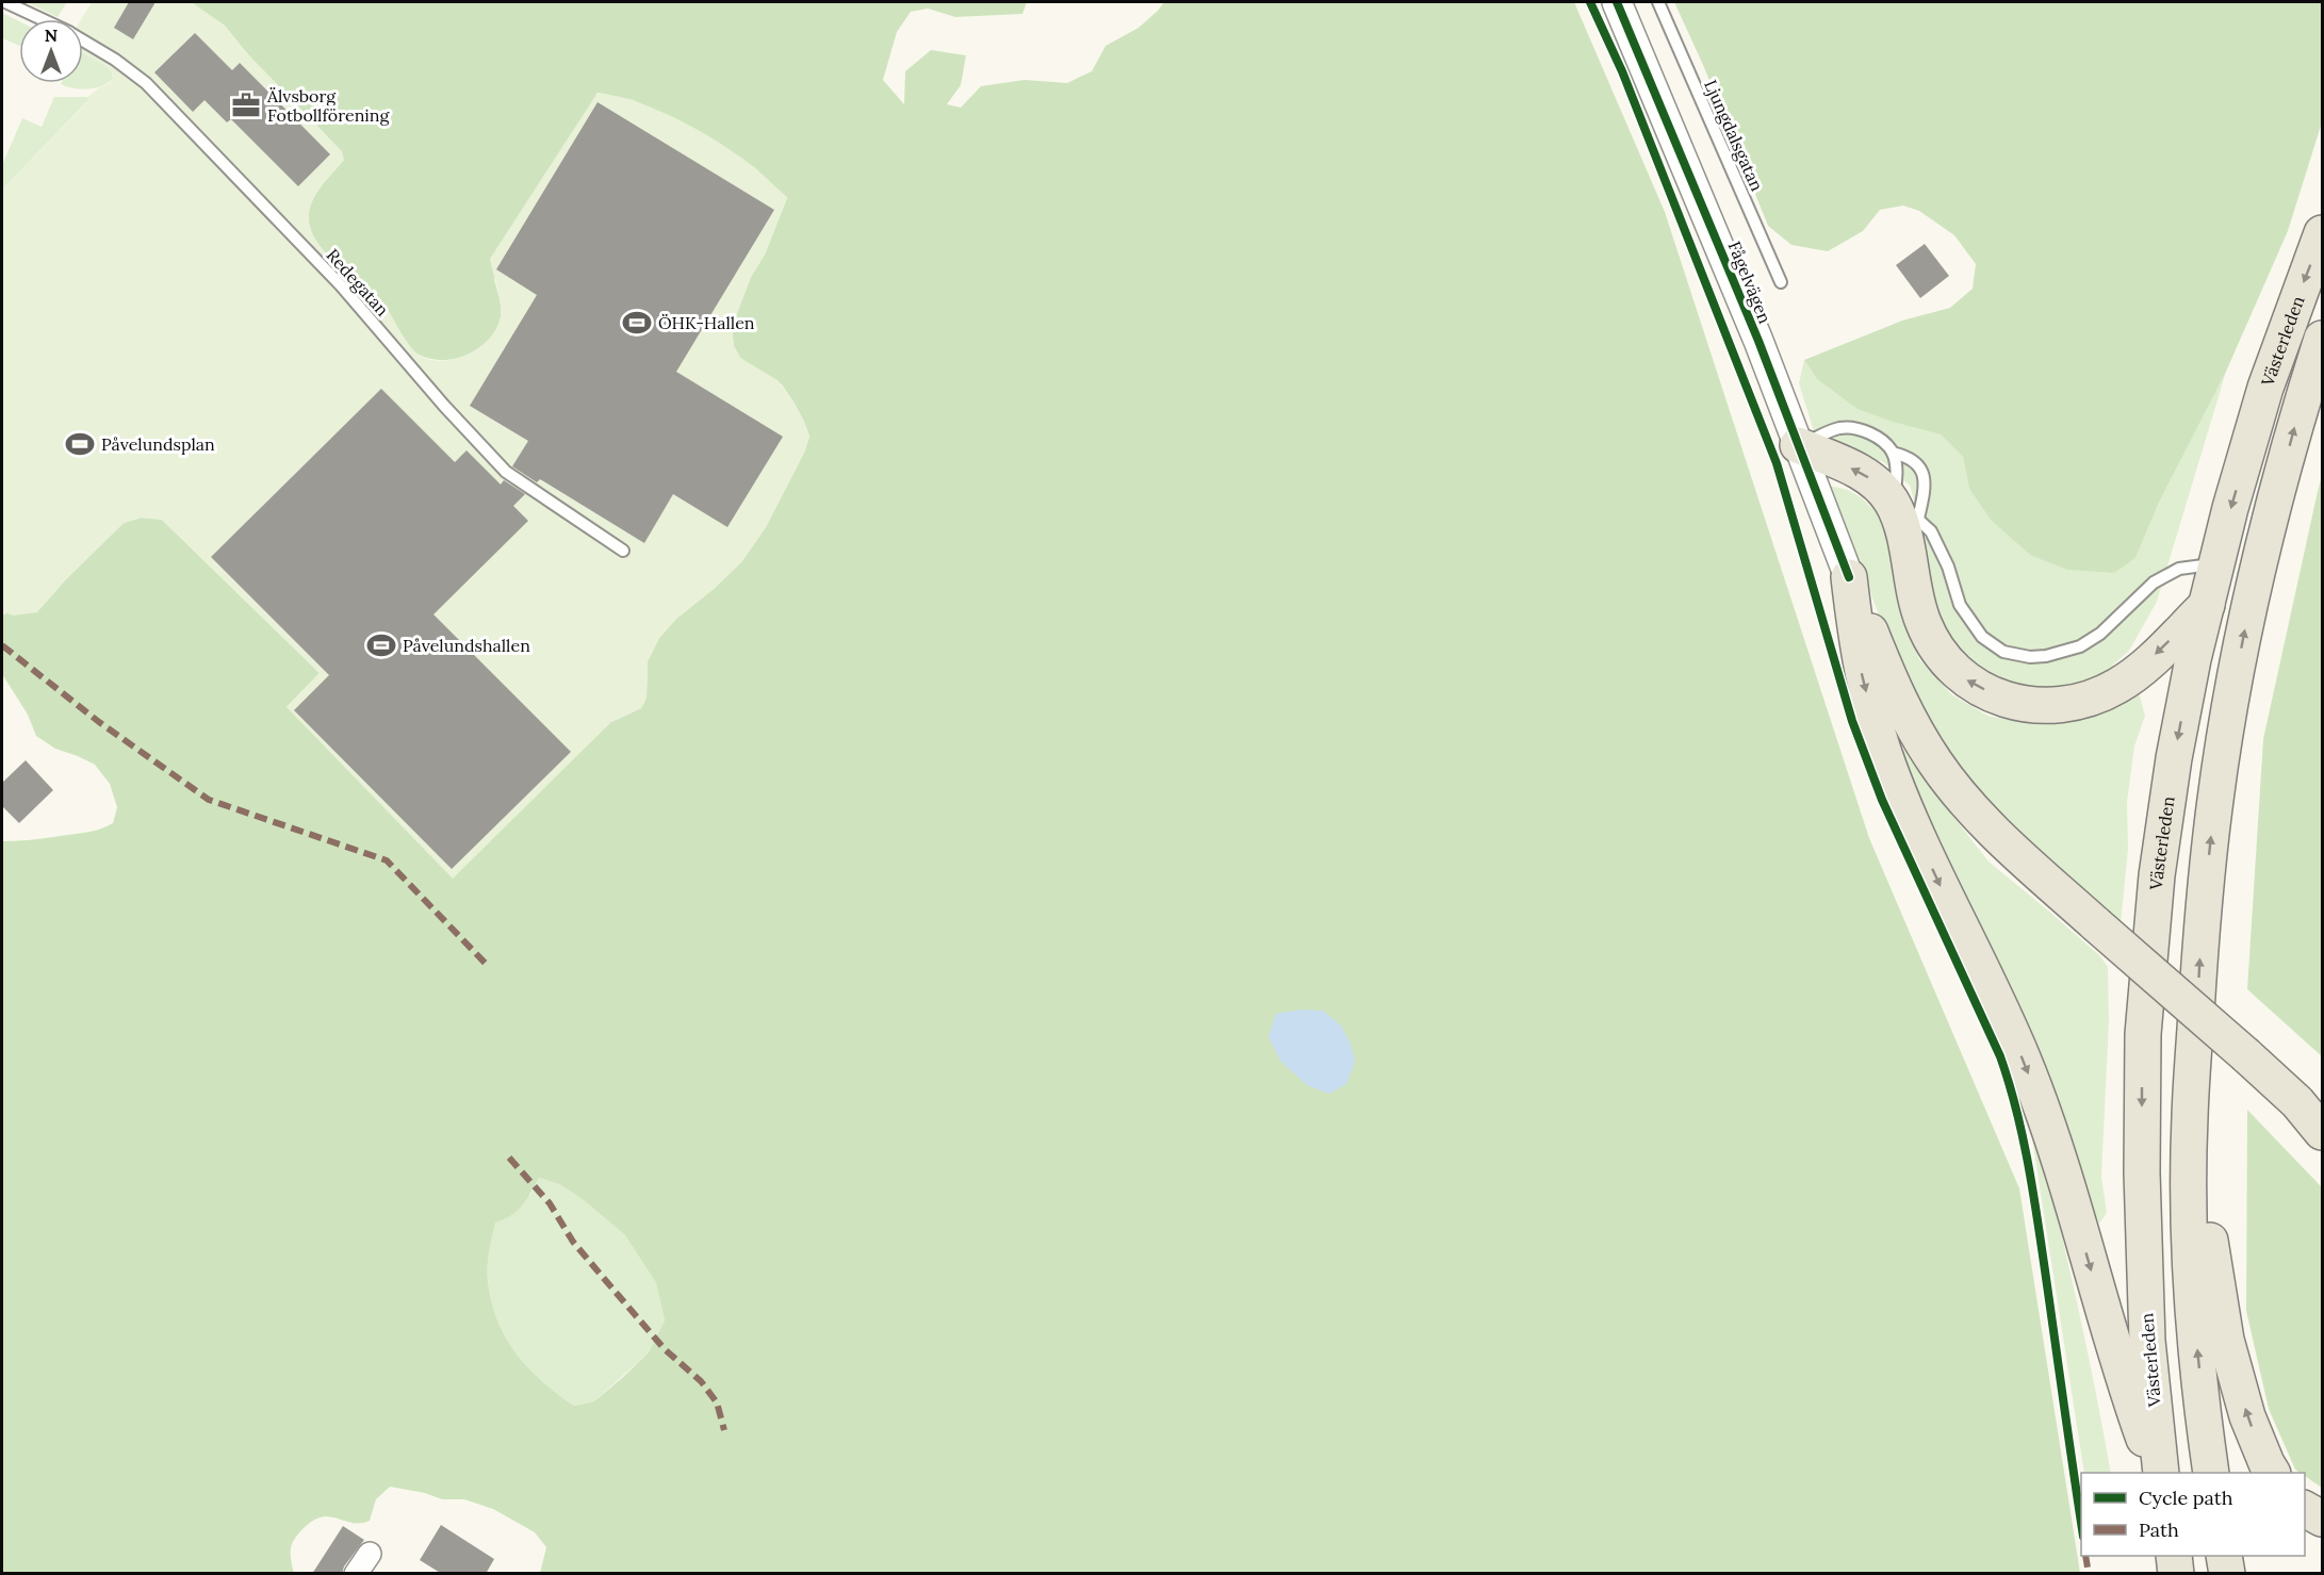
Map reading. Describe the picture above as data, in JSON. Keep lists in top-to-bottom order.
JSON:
{
  "streets": {
    "highway": ["Västerleden"],
    "street": ["Fågelvägen"],
    "lane": ["Ljungdalsgatan", "Redegatan"]
  },
  "places": {
    "office": ["Älvsborg Fotbollförening"],
    "sports": ["ÖHK-Hallen", "Påvelundsplan", "Påvelundshallen"]
  },
  "legend": ["Cycle path", "Path"],
  "north": "top"
}
